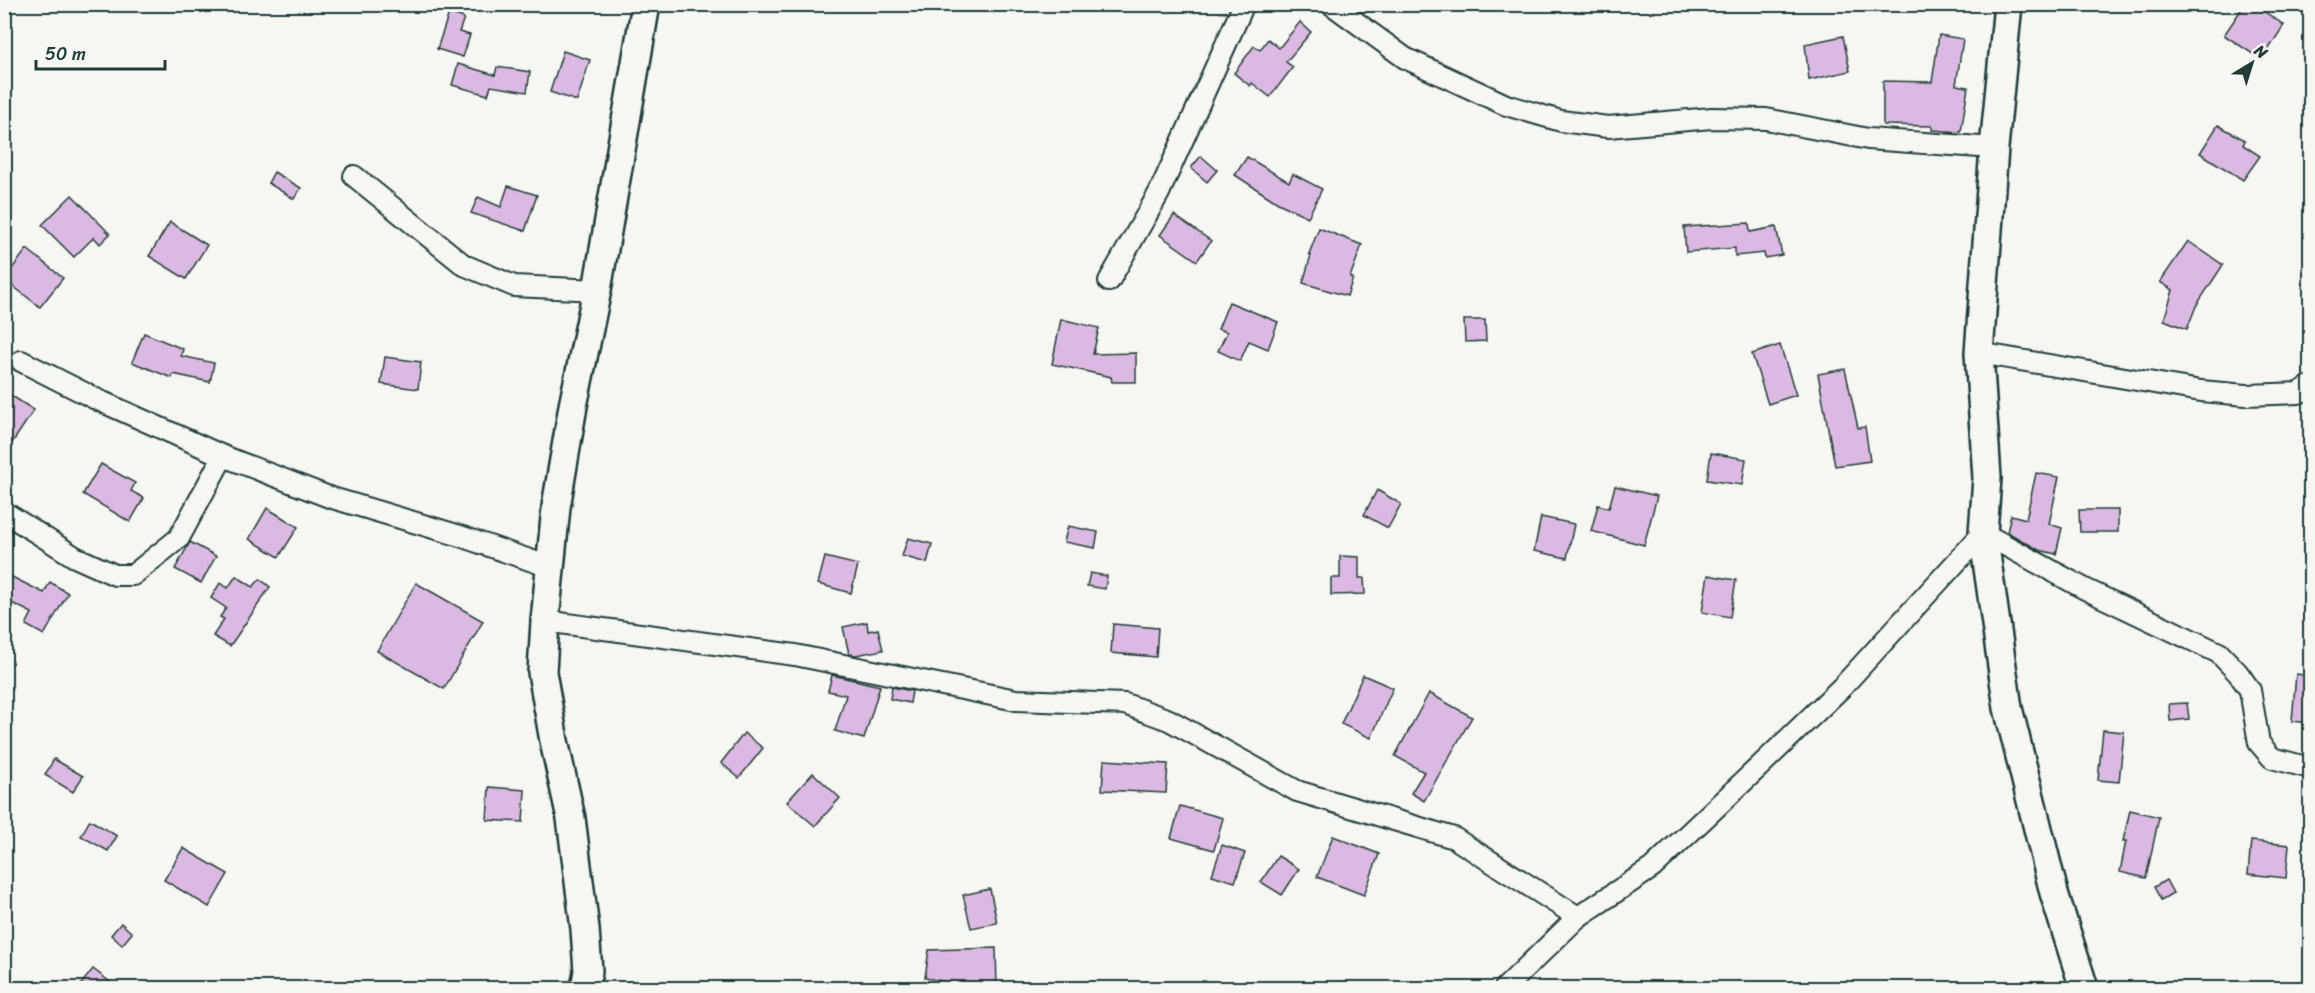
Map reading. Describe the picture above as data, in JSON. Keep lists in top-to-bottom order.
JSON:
{
  "scale_bar": "50 m",
  "north": "top right"
}
